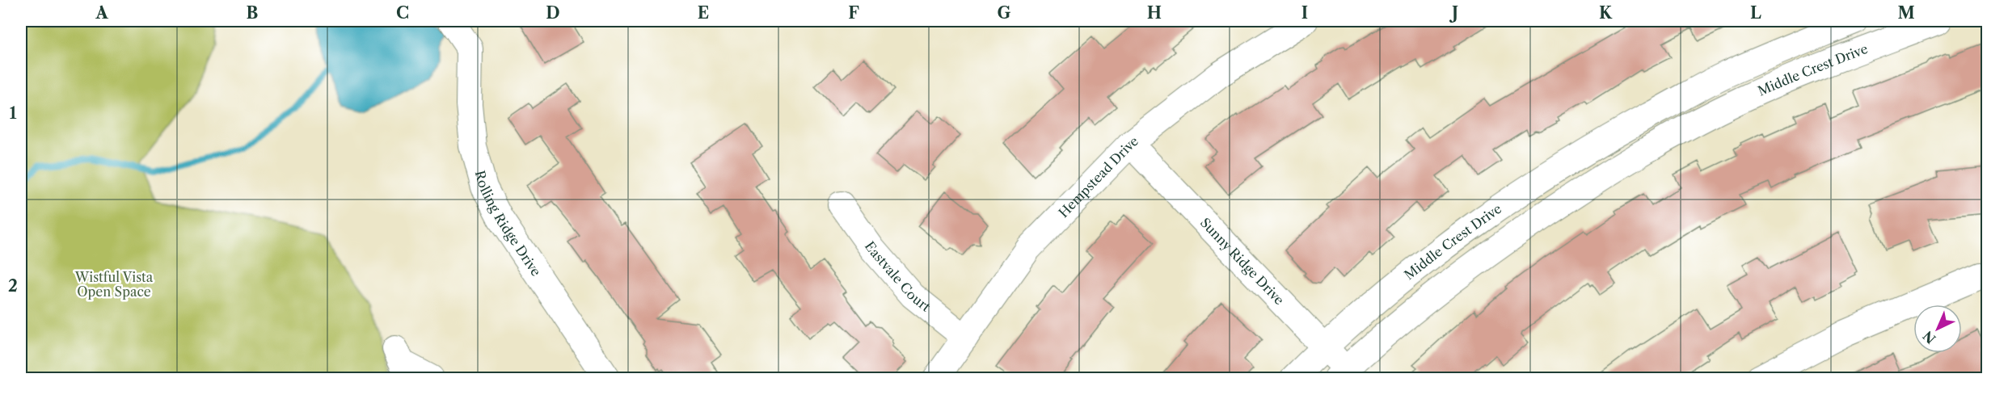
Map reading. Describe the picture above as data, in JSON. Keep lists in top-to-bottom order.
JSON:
{
  "streets": {
    "street": [
      "Middle Crest Drive",
      "Hempstead Drive",
      "Rolling Ridge Drive",
      "Sunny Ridge Drive",
      "Eastvale Court"
    ]
  },
  "crossings": [
    ["Middle Crest Drive", "Sunny Ridge Drive"],
    ["Hempstead Drive", "Sunny Ridge Drive"],
    ["Hempstead Drive", "Eastvale Court"]
  ],
  "parks": ["Wistful Vista Open Space"],
  "north": "bottom left",
  "grid": {
    "columns": [
      "A",
      "B",
      "C",
      "D",
      "E",
      "F",
      "G",
      "H",
      "I",
      "J",
      "K",
      "L",
      "M"
    ],
    "rows": ["1", "2"]
  }
}
